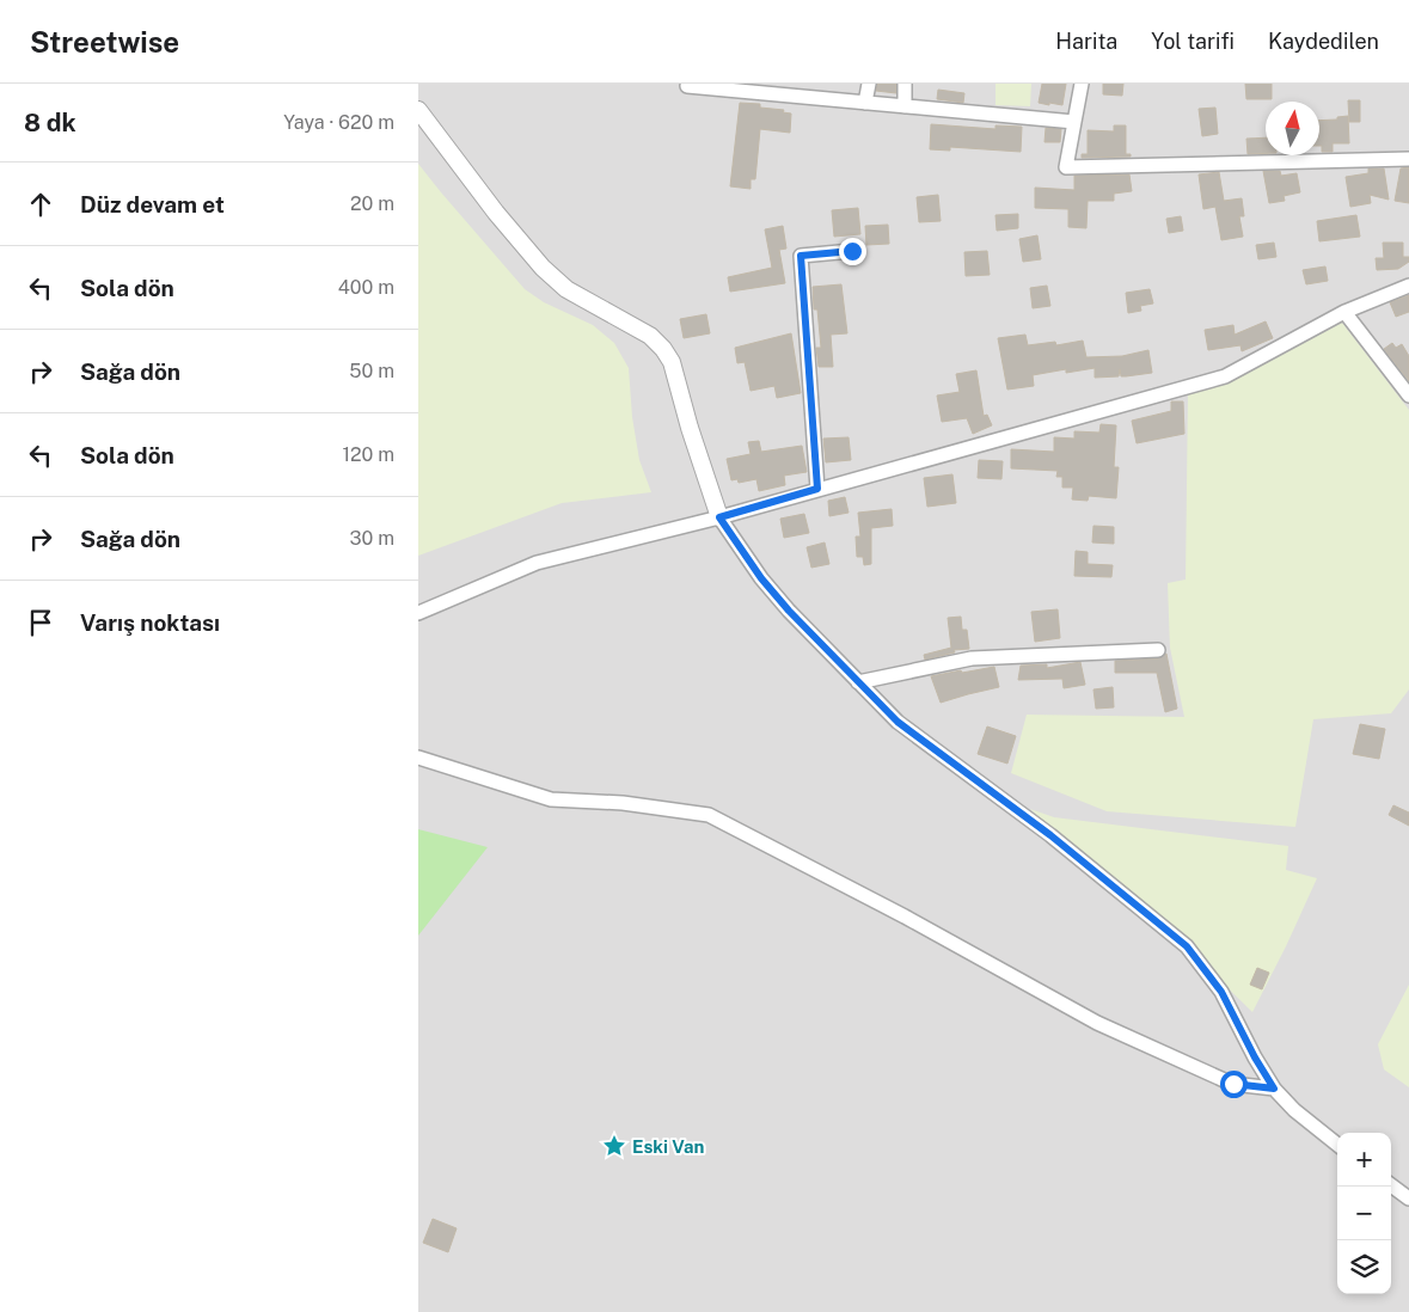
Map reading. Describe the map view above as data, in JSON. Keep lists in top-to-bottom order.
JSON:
{
  "places": {
    "place": ["Eski Van"]
  },
  "north": "top",
  "page": {
    "header": "Streetwise",
    "nav": ["Harita", "Yol tarifi", "Kaydedilen"],
    "heading": ["8 dk", "Yaya · 620 m"],
    "list": [
      ["Düz devam et", "20 m"],
      ["Sola dön", "400 m"],
      ["Sağa dön", "50 m"],
      ["Sola dön", "120 m"],
      ["Sağa dön", "30 m"],
      "Varış noktası"
    ],
    "map_buttons": ["+", "−"]
  }
}
